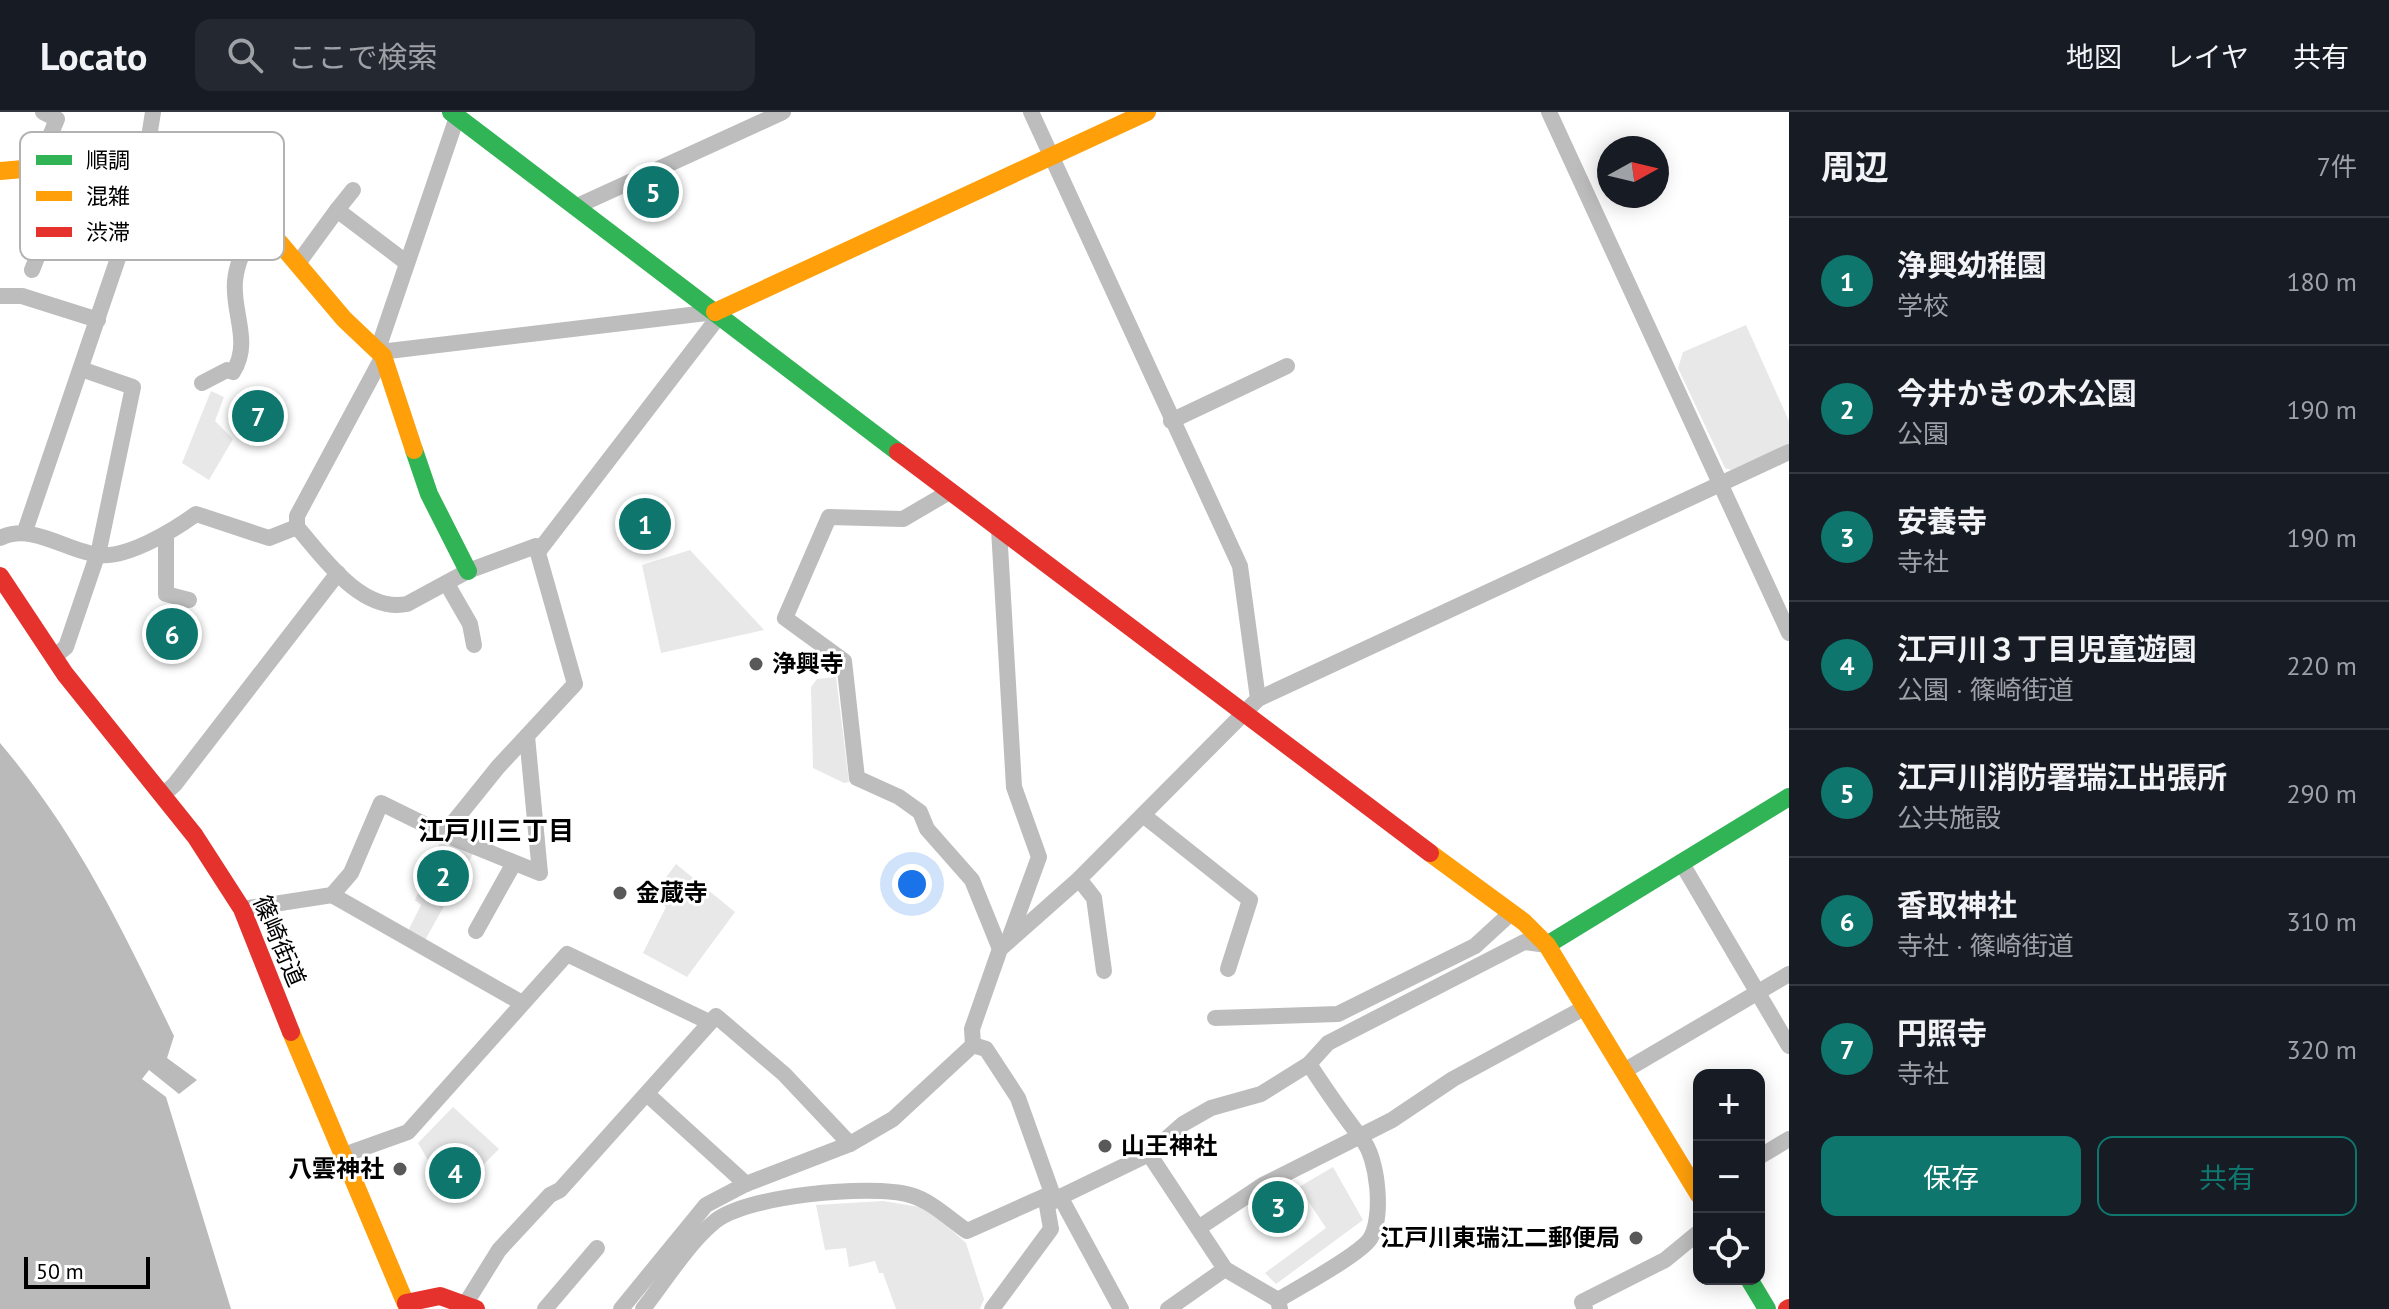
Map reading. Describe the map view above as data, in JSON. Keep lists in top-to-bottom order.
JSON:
{
  "streets": {
    "street": ["篠崎街道"]
  },
  "districts": ["江戸川三丁目"],
  "places": [
    "浄興寺",
    "金蔵寺",
    "山王神社",
    "八雲神社",
    "江戸川東瑞江二郵便局"
  ],
  "legend": ["順調", "混雑", "渋滞"],
  "scale_bar": "50 m",
  "north": "right",
  "page": {
    "header": "Locato",
    "search": "ここで検索",
    "nav": ["地図", "レイヤ", "共有"],
    "heading": ["周辺", "7件"],
    "pins": [
      "5",
      "7",
      "1",
      "6",
      "2",
      "4",
      "3"
    ],
    "list": [
      {
        "mark": "1",
        "name": "浄興幼稚園",
        "note": "学校",
        "value": "180 m"
      },
      {
        "mark": "2",
        "name": "今井かきの木公園",
        "note": "公園",
        "value": "190 m"
      },
      {
        "mark": "3",
        "name": "安養寺",
        "note": "寺社",
        "value": "190 m"
      },
      {
        "mark": "4",
        "name": "江戸川３丁目児童遊園",
        "note": "公園 · 篠崎街道",
        "value": "220 m"
      },
      {
        "mark": "5",
        "name": "江戸川消防署瑞江出張所",
        "note": "公共施設",
        "value": "290 m"
      },
      {
        "mark": "6",
        "name": "香取神社",
        "note": "寺社 · 篠崎街道",
        "value": "310 m"
      },
      {
        "mark": "7",
        "name": "円照寺",
        "note": "寺社",
        "value": "320 m"
      }
    ],
    "map_buttons": ["+", "−"],
    "buttons": ["保存", "共有"],
    "scale": "50 m"
  }
}
